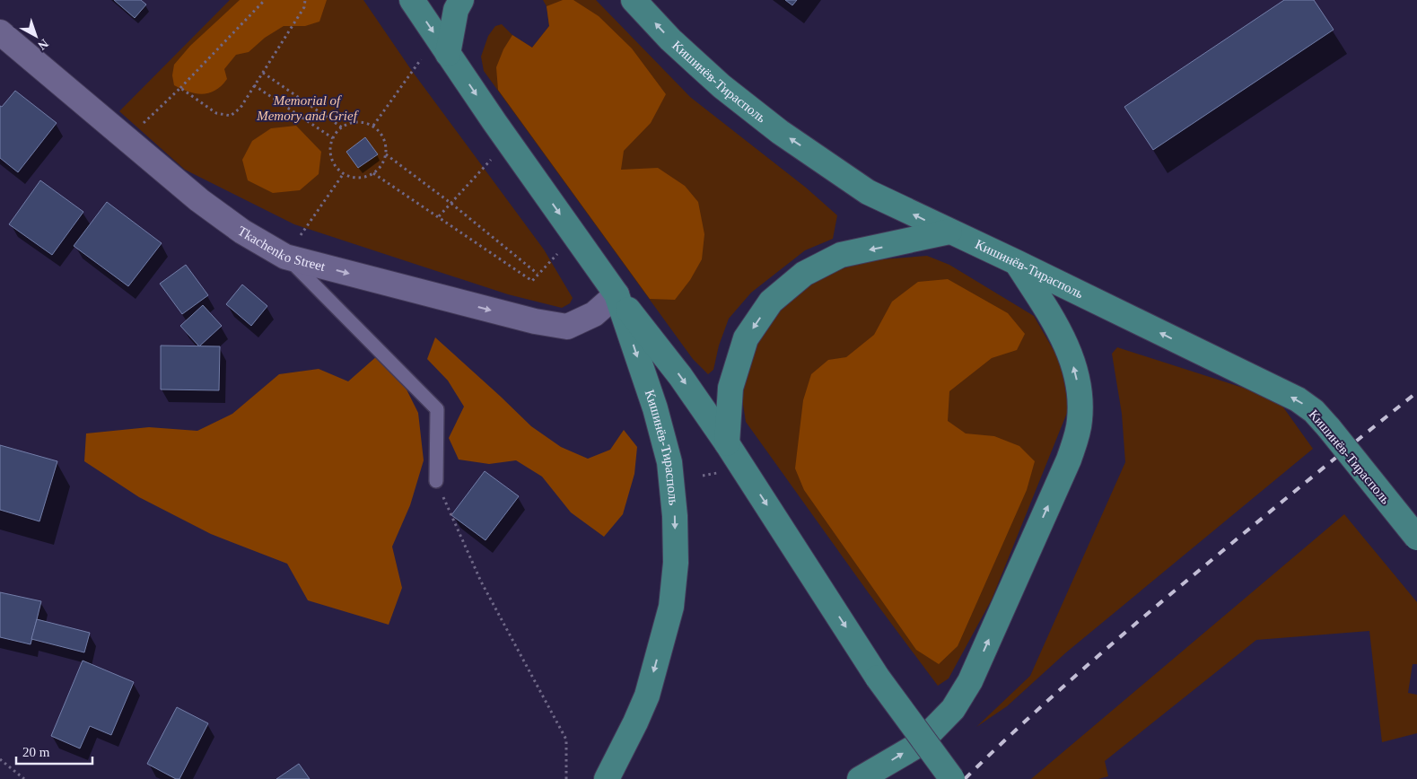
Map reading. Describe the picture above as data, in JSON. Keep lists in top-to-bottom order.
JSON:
{
  "streets": {
    "main road": ["Кишинёв-Тирасполь"],
    "street": ["Tkachenko Street"]
  },
  "crossings": [
    ["Кишинёв-Тирасполь", "Tkachenko Street"]
  ],
  "one_way": ["Tkachenko Street"],
  "parks": ["Memorial of Memory and Grief"],
  "scale_bar": "20 m",
  "north": "bottom right"
}
